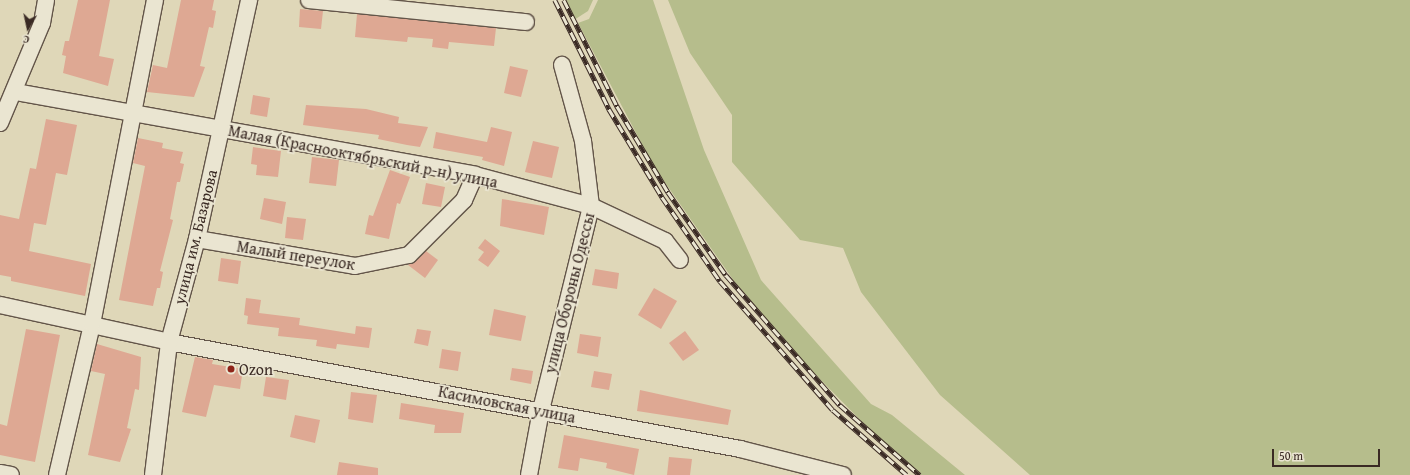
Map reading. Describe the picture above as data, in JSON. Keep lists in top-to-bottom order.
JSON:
{
  "streets": {
    "street": [
      "Малая (Краснооктябрьский р-н) улица",
      "улица им. Базарова",
      "Малый переулок",
      "улица Обороны Одессы",
      "Касимовская улица"
    ]
  },
  "crossings": [
    ["Малая (Краснооктябрьский р-н) улица", "улица им. Базарова"],
    ["Малая (Краснооктябрьский р-н) улица", "Малый переулок"],
    ["Малая (Краснооктябрьский р-н) улица", "улица Обороны Одессы"],
    ["улица им. Базарова", "Малый переулок"],
    ["улица им. Базарова", "Касимовская улица"],
    ["улица Обороны Одессы", "Касимовская улица"]
  ],
  "places": ["Ozon"],
  "scale_bar": "50 m",
  "north": "bottom"
}
